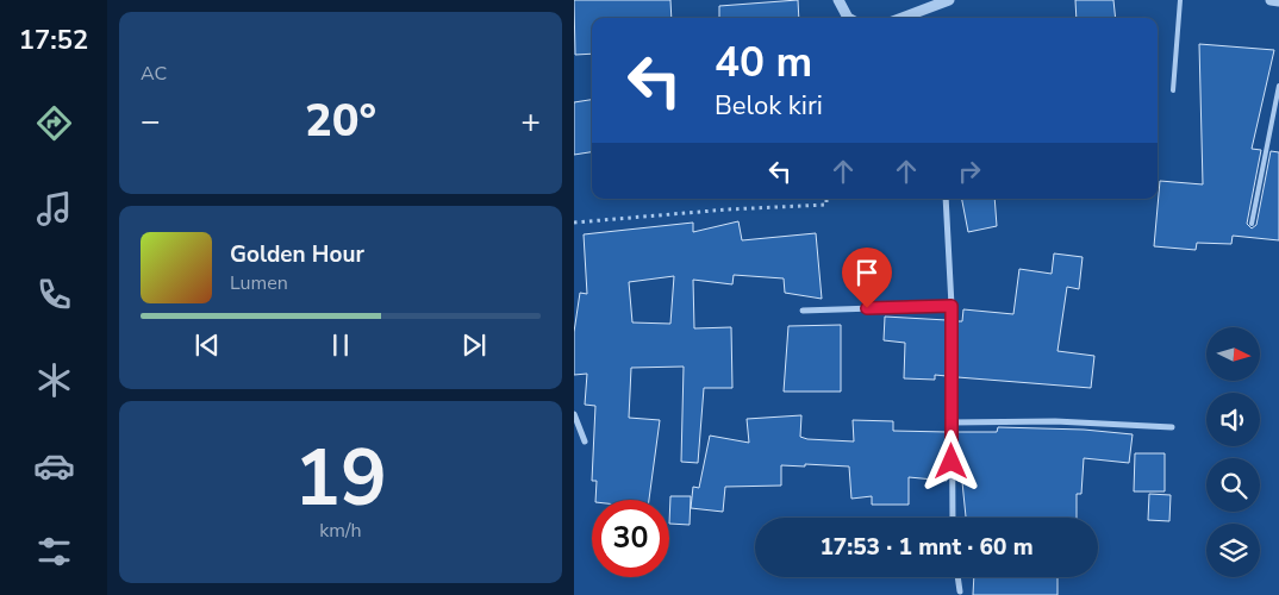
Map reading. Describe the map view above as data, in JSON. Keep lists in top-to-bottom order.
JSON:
{
  "north": "right",
  "page": {
    "tabs": "17:52",
    "tile": [
      "AC",
      ["19", "km/h"]
    ],
    "turn": ["40 m", "Belok kiri"],
    "heat": ["−", "20°", "+"],
    "song": ["Golden Hour", "Lumen"],
    "limit": "30",
    "trip": "17:53 · 1 mnt · 60 m"
  }
}
